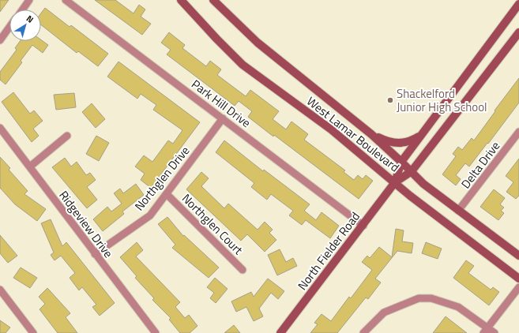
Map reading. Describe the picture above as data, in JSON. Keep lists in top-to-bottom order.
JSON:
{
  "streets": {
    "main road": ["West Lamar Boulevard", "North Fielder Road"],
    "street": [
      "Park Hill Drive",
      "Delta Drive",
      "Northglen Drive",
      "Ridgeview Drive",
      "Northglen Court"
    ]
  },
  "crossings": [
    ["Park Hill Drive", "Northglen Drive"],
    ["Park Hill Drive", "North Fielder Road"],
    ["West Lamar Boulevard", "Delta Drive"],
    ["West Lamar Boulevard", "North Fielder Road"],
    ["Northglen Drive", "Ridgeview Drive"],
    ["Northglen Drive", "Northglen Court"]
  ],
  "places": ["Shackelford Junior High School"],
  "north": "top right"
}
